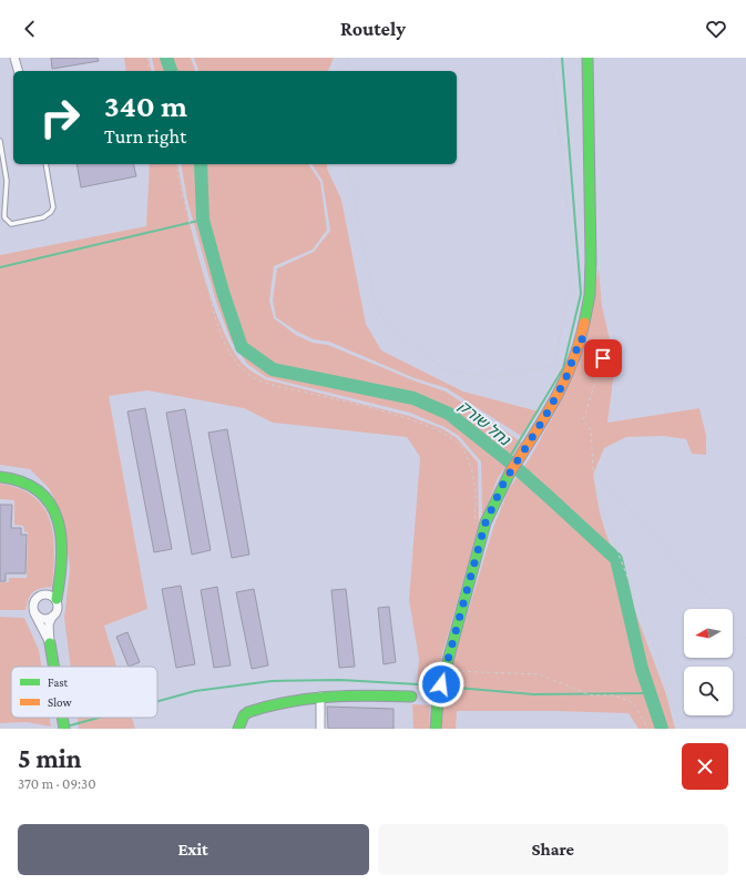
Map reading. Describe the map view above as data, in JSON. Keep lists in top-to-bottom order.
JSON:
{
  "water": ["נחל שורק"],
  "legend": ["Fast", "Slow"],
  "north": "left",
  "page": {
    "header": "Routely",
    "turn": ["340 m", "Turn right"],
    "heading": ["5 min", "370 m · 09:30"],
    "buttons": ["Exit", "Share"]
  }
}
